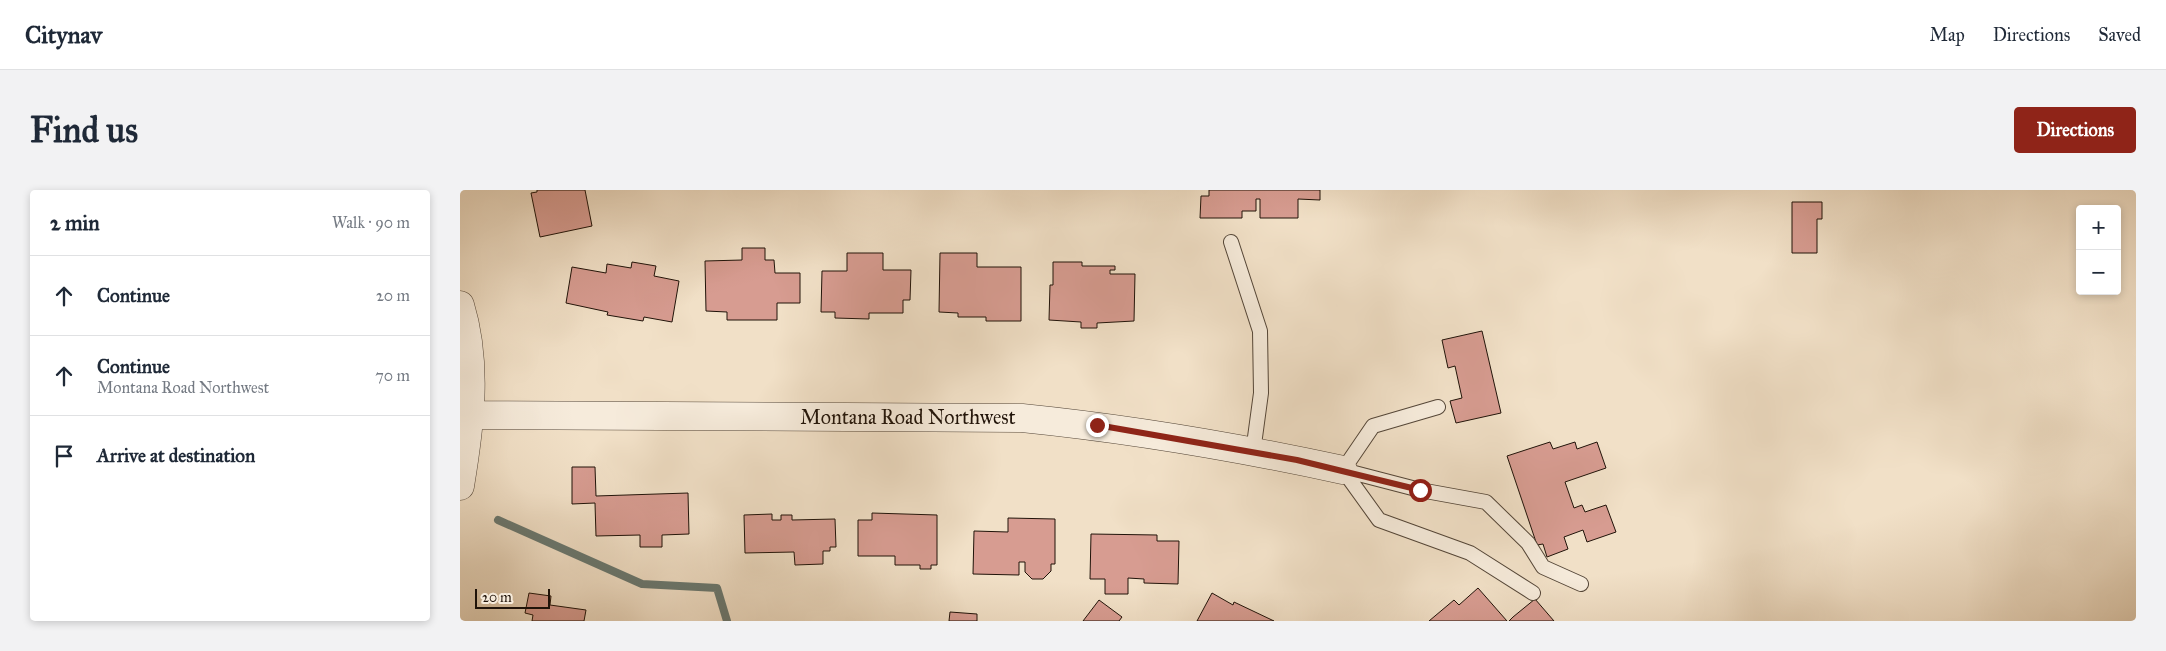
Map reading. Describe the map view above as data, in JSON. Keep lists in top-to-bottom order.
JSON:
{
  "streets": {
    "street": ["Montana Road Northwest"]
  },
  "scale_bar": "20 m",
  "page": {
    "header": "Citynav",
    "nav": ["Map", "Directions", "Saved"],
    "buttons": "Directions",
    "title": "Find us",
    "heading": ["2 min", "Walk · 90 m"],
    "map_buttons": ["+", "−"],
    "list": [
      ["Continue", "20 m"],
      ["Continue", "Montana Road Northwest", "70 m"],
      "Arrive at destination"
    ],
    "scale": "20 m"
  }
}
